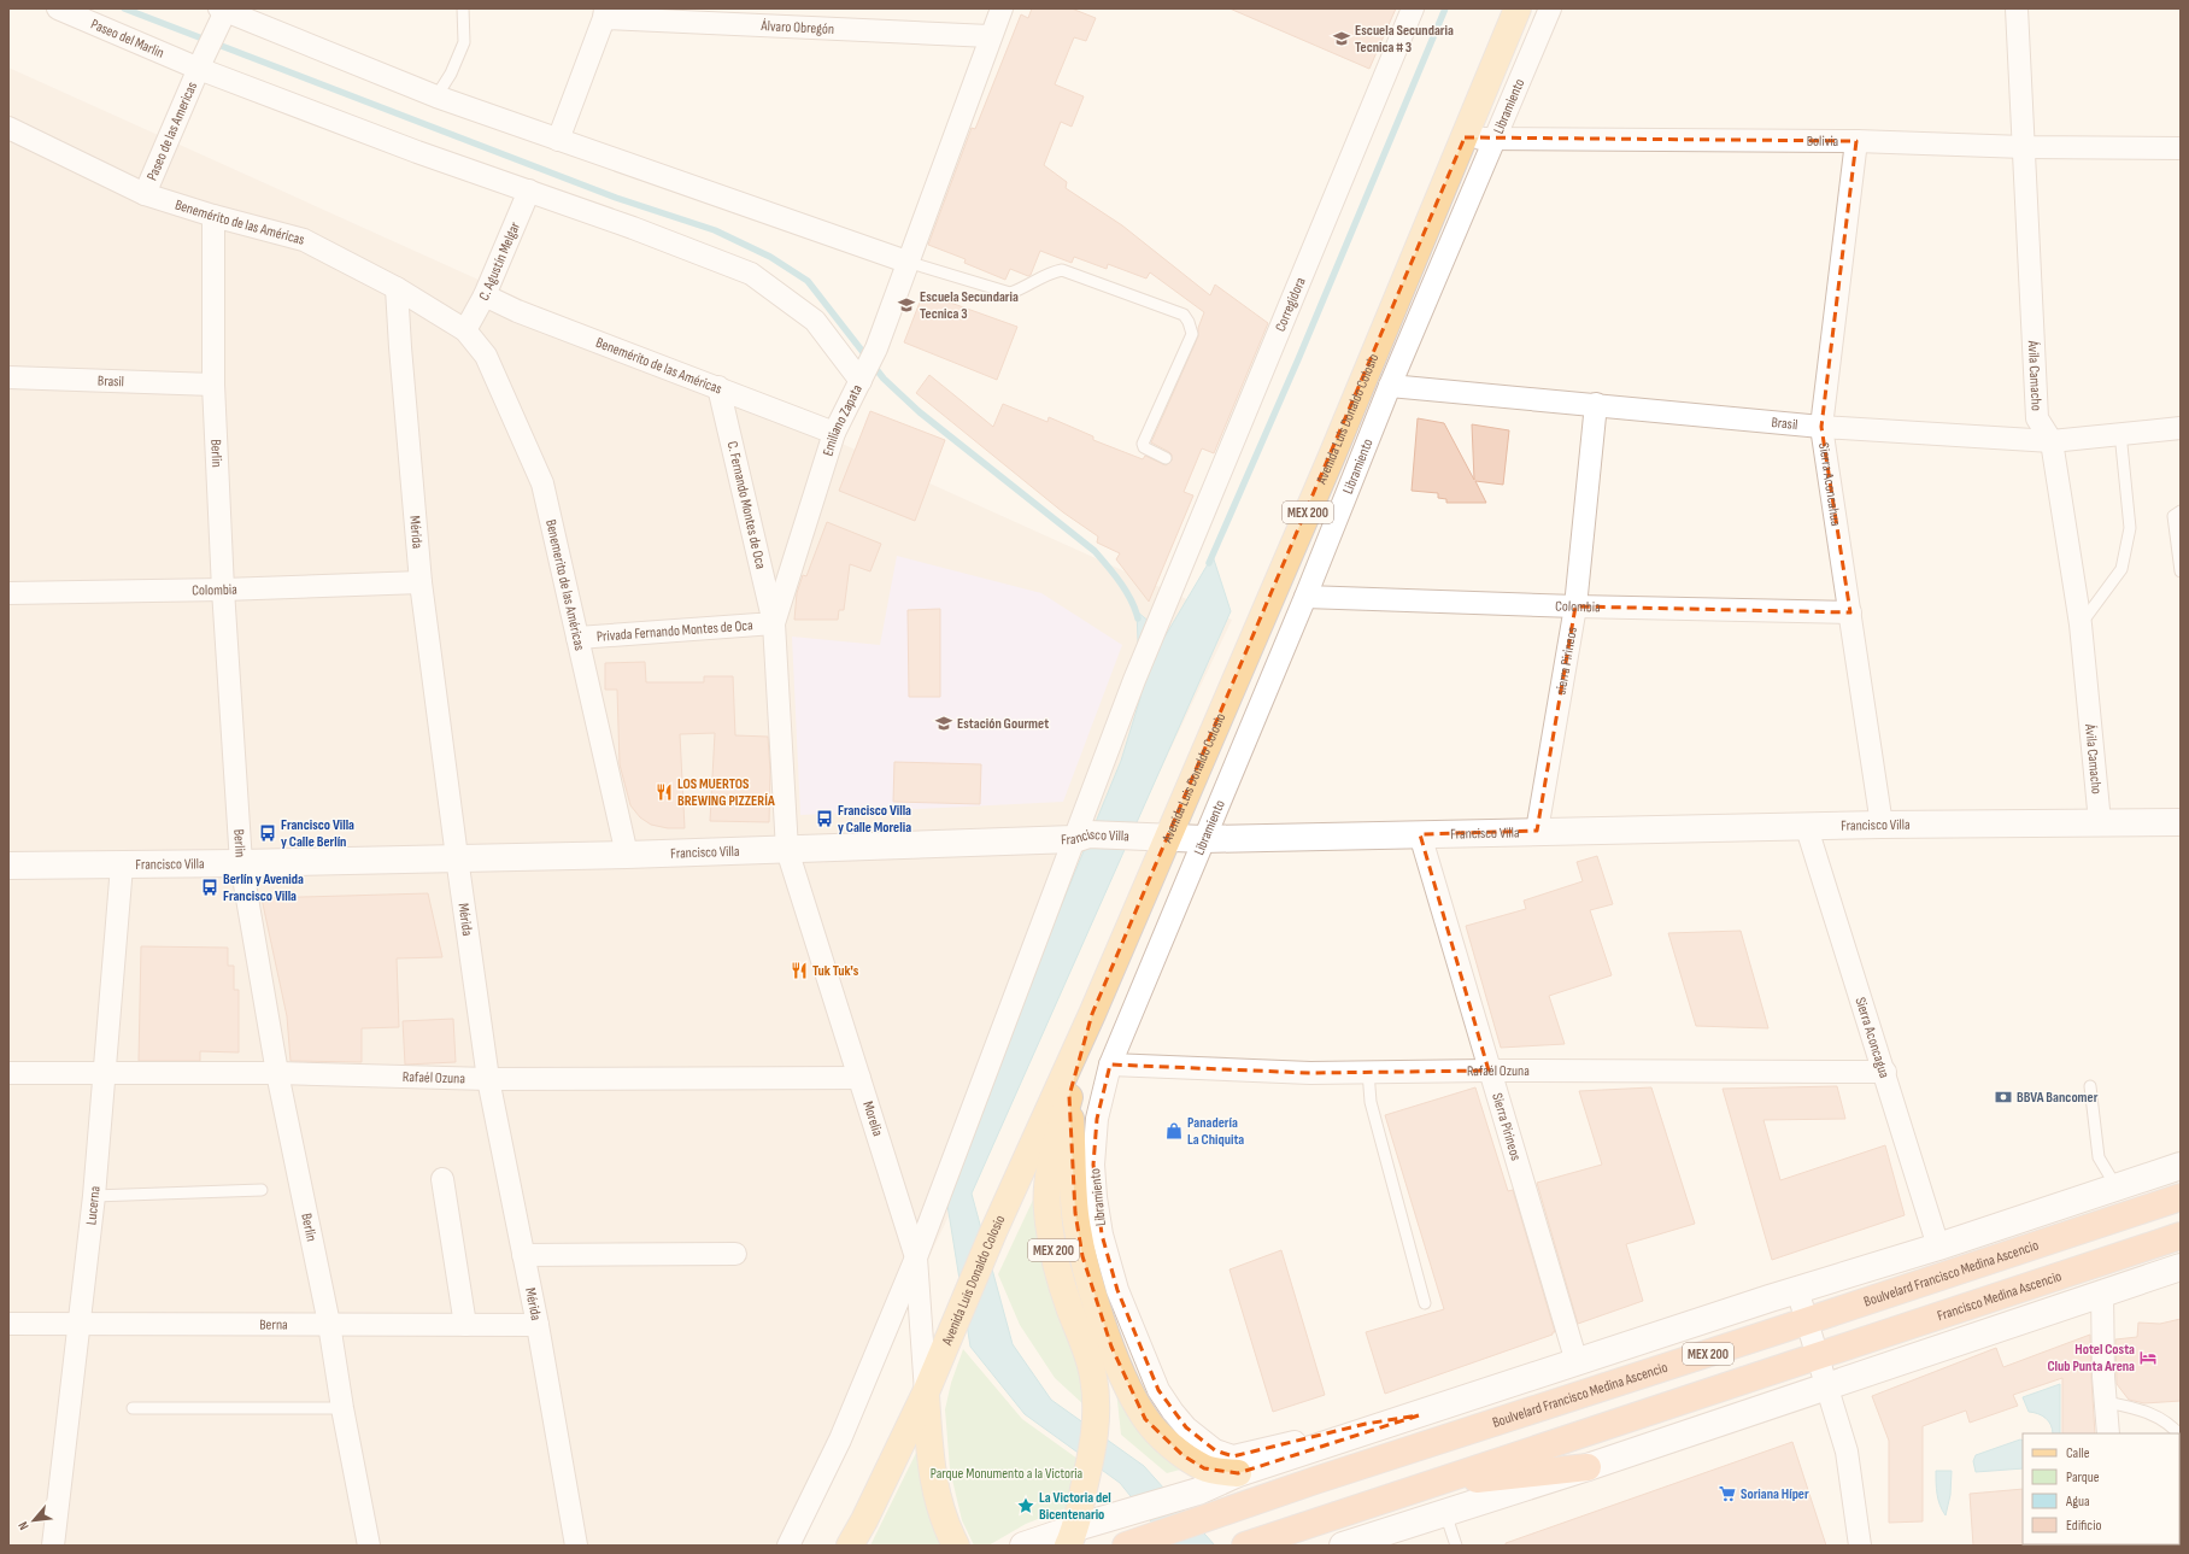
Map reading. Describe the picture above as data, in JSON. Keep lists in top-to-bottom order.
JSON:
{
  "streets": {
    "highway": ["MEX 200", "Boulvelard Francisco Medina Ascencio", "Francisco Medina Ascencio"],
    "main road": ["Avenida Luis Donaldo Colosio"],
    "street": [
      "Álvaro Obregón",
      "Paseo del Marlin",
      "Libramiento",
      "Paseo de las Americas",
      "Bolivia",
      "Benemérito de las Américas",
      "C. Agustín Melgar",
      "Corregidora",
      "Ávila Camacho",
      "Brasil",
      "Emiliano Zapata",
      "Berlin",
      "Sierra Aconcahua",
      "C. Fernando Montes de Oca",
      "Mérida",
      "Benemerito de las Américas",
      "Colombia",
      "Privada Fernando Montes de Oca",
      "sierra Pirineos",
      "Francisco Villa",
      "Sierra Aconcagua",
      "Rafaél Ozuna",
      "Morelia",
      "Sierra Pirineos",
      "Lucerna",
      "Berna"
    ]
  },
  "crossings": [
    ["Álvaro Obregón", "Emiliano Zapata"],
    ["Paseo del Marlin", "Paseo de las Americas"],
    ["Paseo del Marlin", "C. Agustín Melgar"],
    ["Paseo del Marlin", "Emiliano Zapata"],
    ["Libramiento", "Bolivia"],
    ["Libramiento", "Brasil"],
    ["Libramiento", "Colombia"],
    ["Libramiento", "Francisco Villa"],
    ["Libramiento", "Rafaél Ozuna"],
    ["Paseo de las Americas", "Benemérito de las Américas"],
    ["Bolivia", "Ávila Camacho"],
    ["Bolivia", "Avenida Luis Donaldo Colosio"],
    ["Bolivia", "Sierra Aconcahua"],
    ["Benemérito de las Américas", "C. Agustín Melgar"],
    ["Benemérito de las Américas", "Emiliano Zapata"],
    ["Benemérito de las Américas", "Berlin"],
    ["Benemérito de las Américas", "C. Fernando Montes de Oca"],
    ["Benemérito de las Américas", "Mérida"],
    ["Benemérito de las Américas", "Benemerito de las Américas"],
    ["C. Agustín Melgar", "Benemerito de las Américas"],
    ["Corregidora", "Francisco Villa"],
    ["Corregidora", "Morelia"],
    ["Ávila Camacho", "Brasil"],
    ["Ávila Camacho", "Francisco Villa"],
    ["Brasil", "Berlin"],
    ["Brasil", "Sierra Aconcahua"],
    ["Brasil", "sierra Pirineos"],
    ["Avenida Luis Donaldo Colosio", "Francisco Villa"],
    ["Avenida Luis Donaldo Colosio", "Morelia"],
    ["Emiliano Zapata", "C. Fernando Montes de Oca"],
    ["Emiliano Zapata", "Privada Fernando Montes de Oca"],
    ["Emiliano Zapata", "Francisco Villa"],
    ["Emiliano Zapata", "Morelia"],
    ["Berlin", "Colombia"],
    ["Berlin", "Francisco Villa"],
    ["Berlin", "Rafaél Ozuna"],
    ["Berlin", "Berna"],
    ["Sierra Aconcahua", "Colombia"],
    ["Sierra Aconcahua", "Francisco Villa"],
    ["C. Fernando Montes de Oca", "Privada Fernando Montes de Oca"],
    ["MEX 200", "Francisco Medina Ascencio"],
    ["Mérida", "Colombia"],
    ["Mérida", "Francisco Villa"],
    ["Mérida", "Rafaél Ozuna"],
    ["Mérida", "Berna"],
    ["Benemerito de las Américas", "Privada Fernando Montes de Oca"],
    ["Benemerito de las Américas", "Francisco Villa"],
    ["Colombia", "sierra Pirineos"],
    ["sierra Pirineos", "Francisco Villa"],
    ["Francisco Villa", "Sierra Aconcagua"],
    ["Francisco Villa", "Morelia"],
    ["Francisco Villa", "Sierra Pirineos"],
    ["Francisco Villa", "Lucerna"],
    ["Sierra Aconcagua", "Rafaél Ozuna"],
    ["Rafaél Ozuna", "Morelia"],
    ["Rafaél Ozuna", "Sierra Pirineos"],
    ["Rafaél Ozuna", "Lucerna"],
    ["Lucerna", "Berna"]
  ],
  "parks": ["Parque Monumento a la Victoria"],
  "places": {
    "school or university": ["Escuela Secundaria Tecnica # 3", "Escuela Secundaria Tecnica 3", "Estación Gourmet"],
    "restaurant": ["LOS MUERTOS BREWING PIZZERÍA", "Tuk Tuk's"],
    "bus stop": ["Francisco Villa y Calle Morelia", "Francisco Villa y Calle Berlín", "Berlín y Avenida Francisco Villa"],
    "bank": ["BBVA Bancomer"],
    "shop": ["Panadería La Chiquita"],
    "hotel": ["Hotel Costa Club Punta Arena"],
    "supermarket": ["Soriana Híper"],
    "place": ["La Victoria del Bicentenario"]
  },
  "legend": [
    "Calle",
    "Parque",
    "Agua",
    "Edificio"
  ],
  "north": "bottom left"
}
